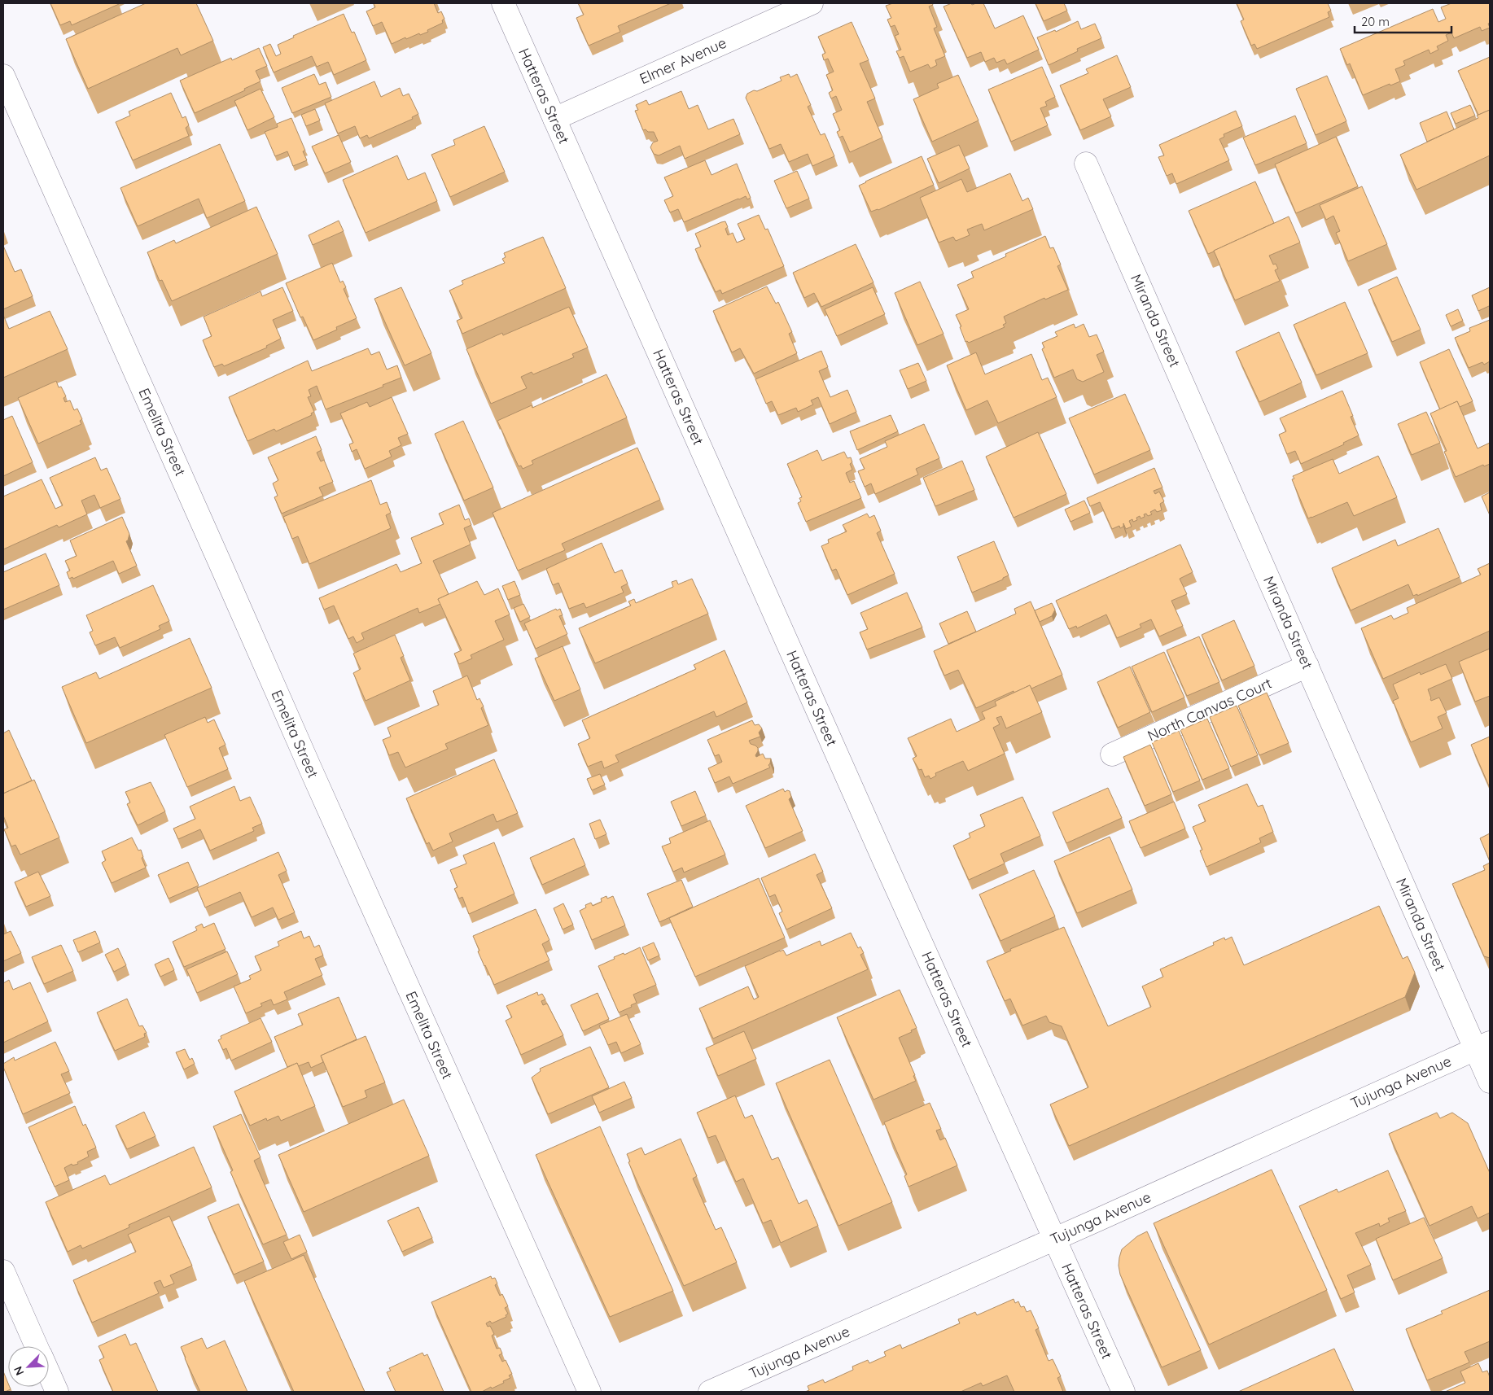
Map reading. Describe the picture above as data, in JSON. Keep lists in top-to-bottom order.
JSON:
{
  "streets": {
    "street": [
      "Elmer Avenue",
      "Hatteras Street",
      "Miranda Street",
      "Emelita Street",
      "North Canvas Court",
      "Tujunga Avenue"
    ]
  },
  "crossings": [
    ["Elmer Avenue", "Hatteras Street"],
    ["Hatteras Street", "Tujunga Avenue"],
    ["Miranda Street", "North Canvas Court"],
    ["Miranda Street", "Tujunga Avenue"]
  ],
  "scale_bar": "20 m",
  "north": "bottom left"
}
